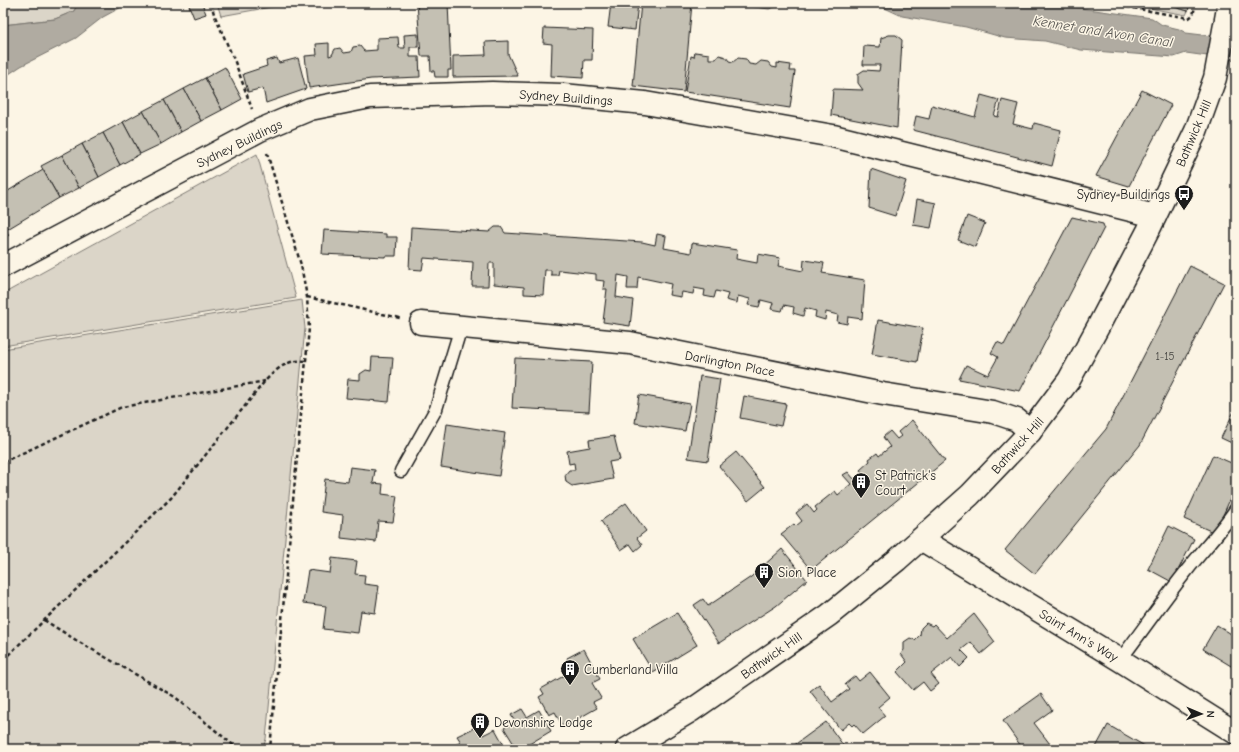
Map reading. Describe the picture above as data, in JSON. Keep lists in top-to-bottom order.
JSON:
{
  "streets": {
    "street": [
      "Sydney Buildings",
      "Bathwick Hill",
      "Darlington Place",
      "Saint Ann's Way"
    ]
  },
  "crossings": [
    ["Sydney Buildings", "Bathwick Hill"],
    ["Bathwick Hill", "Darlington Place"],
    ["Bathwick Hill", "Saint Ann's Way"]
  ],
  "water": ["Kennet and Avon Canal"],
  "places": {
    "bus stop": ["Sydney Buildings"],
    "building": [
      "St Patrick's Court",
      "Sion Place",
      "Cumberland Villa",
      "Devonshire Lodge"
    ]
  },
  "house_numbers": ["1-15"],
  "north": "right"
}
